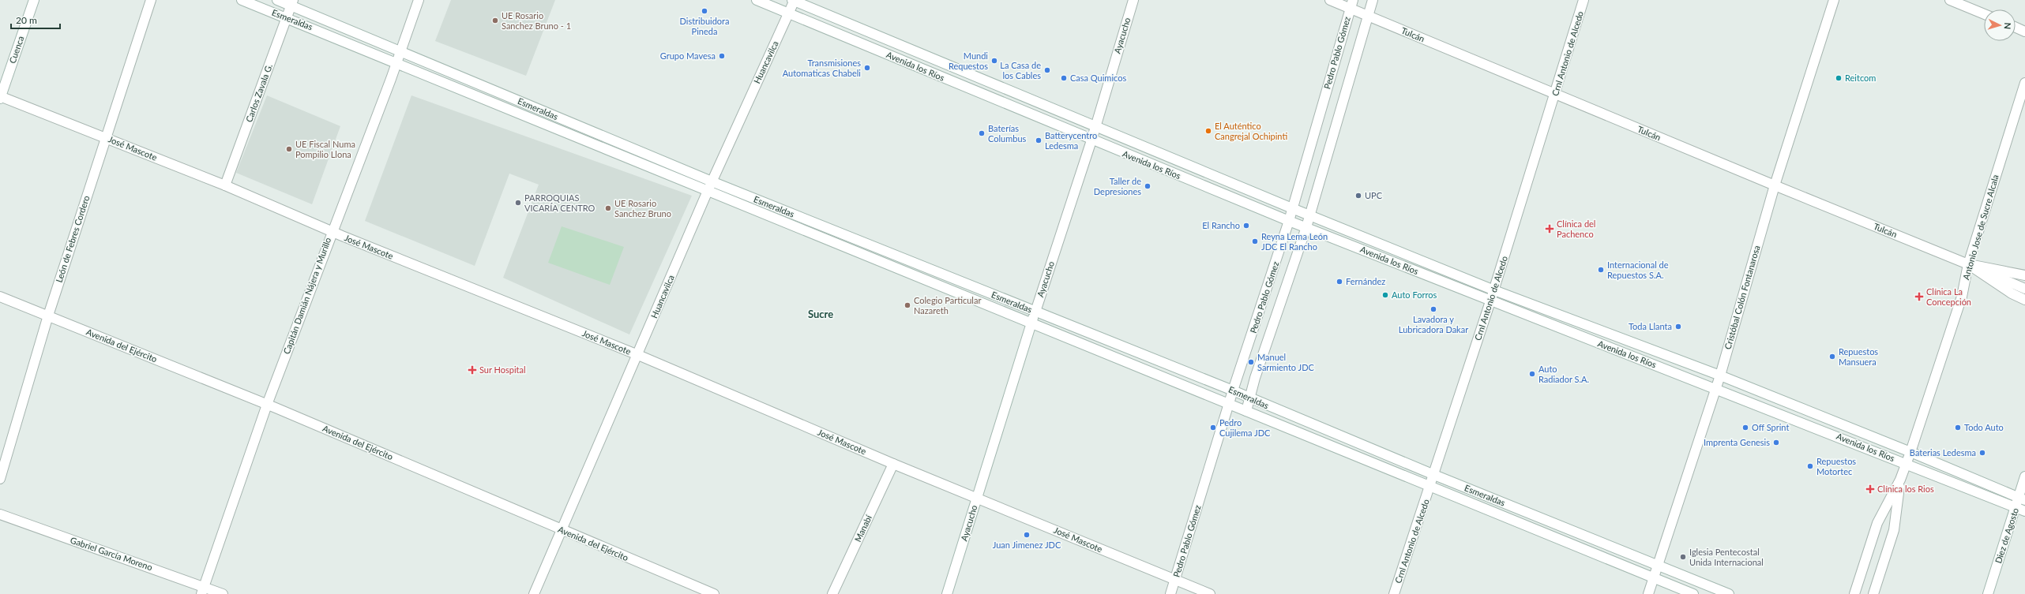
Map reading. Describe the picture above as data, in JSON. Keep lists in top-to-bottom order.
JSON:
{
  "streets": {
    "street": [
      "Esmeraldas",
      "Tulcán",
      "Ayacucho",
      "Cuenca",
      "Pedro Pablo Gómez",
      "Crnl Antonio de Alcedo",
      "Huancavilca",
      "Avenida los Ríos",
      "Carlos Zavala G.",
      "José Mascote",
      "Antonio Jose de Sucre Alcala",
      "León de Febres Cordero",
      "Capitán Damián Nájera y Murillo",
      "Cristóbal Colón Fontanarosa",
      "Avenida del Ejército",
      "Manabí",
      "Diez de Agosto",
      "Gabriel García Moreno"
    ]
  },
  "crossings": [
    ["Esmeraldas", "Ayacucho"],
    ["Esmeraldas", "Pedro Pablo Gómez"],
    ["Esmeraldas", "Crnl Antonio de Alcedo"],
    ["Esmeraldas", "Huancavilca"],
    ["Esmeraldas", "Carlos Zavala G."],
    ["Esmeraldas", "Capitán Damián Nájera y Murillo"],
    ["Esmeraldas", "Cristóbal Colón Fontanarosa"],
    ["Tulcán", "Pedro Pablo Gómez"],
    ["Tulcán", "Crnl Antonio de Alcedo"],
    ["Tulcán", "Antonio Jose de Sucre Alcala"],
    ["Tulcán", "Cristóbal Colón Fontanarosa"],
    ["Ayacucho", "Avenida los Ríos"],
    ["Ayacucho", "José Mascote"],
    ["Cuenca", "José Mascote"],
    ["Pedro Pablo Gómez", "Avenida los Ríos"],
    ["Pedro Pablo Gómez", "José Mascote"],
    ["Crnl Antonio de Alcedo", "Avenida los Ríos"],
    ["Huancavilca", "Avenida los Ríos"],
    ["Huancavilca", "José Mascote"],
    ["Huancavilca", "Avenida del Ejército"],
    ["Avenida los Ríos", "Antonio Jose de Sucre Alcala"],
    ["Avenida los Ríos", "Cristóbal Colón Fontanarosa"],
    ["Avenida los Ríos", "Diez de Agosto"],
    ["Carlos Zavala G.", "José Mascote"],
    ["José Mascote", "León de Febres Cordero"],
    ["José Mascote", "Capitán Damián Nájera y Murillo"],
    ["José Mascote", "Manabí"],
    ["León de Febres Cordero", "Avenida del Ejército"],
    ["Capitán Damián Nájera y Murillo", "Avenida del Ejército"],
    ["Capitán Damián Nájera y Murillo", "Gabriel García Moreno"]
  ],
  "districts": ["Sucre"],
  "places": {
    "other": [
      "Distribuidora Pineda",
      "UE Rosario Sanchez Bruno - 1",
      "Grupo Mavesa",
      "Mundi Requestos",
      "Transmisiones Automaticas Chabeli",
      "La Casa de los Cables",
      "Casa Quimicos",
      "Reitcom",
      "El Auténtico Cangrejal Ochipinti",
      "Baterías Columbus",
      "Batterycentro Ledesma",
      "UE Fiscal Numa Pompilio Llona",
      "Taller de Depresiones",
      "UPC",
      "PARROQUIAS VICARÍA CENTRO",
      "UE Rosario Sanchez Bruno",
      "El Rancho",
      "Reyna Lema León JDC El Rancho",
      "Internacional de Repuestos S.A.",
      "Fernández",
      "Auto Forros",
      "Colegio Particular Nazareth",
      "Lavadora y Lubricadora Dakar",
      "Toda Llanta",
      "Repuestos Mansuera",
      "Manuel Sarmiento JDC",
      "Auto Radiador S.A.",
      "Pedro Cujilema JDC",
      "Off Sprint",
      "Todo Auto",
      "Imprenta Genesis",
      "Baterias Ledesma",
      "Repuestos Motortec",
      "Juan Jimenez JDC",
      "Iglesia Pentecostal Unida Internacional"
    ],
    "health": [
      "Clínica del Pachenco",
      "Clínica La Concepción",
      "Sur Hospital",
      "Clínica los Rios"
    ]
  },
  "scale_bar": "20 m",
  "north": "right"
}
